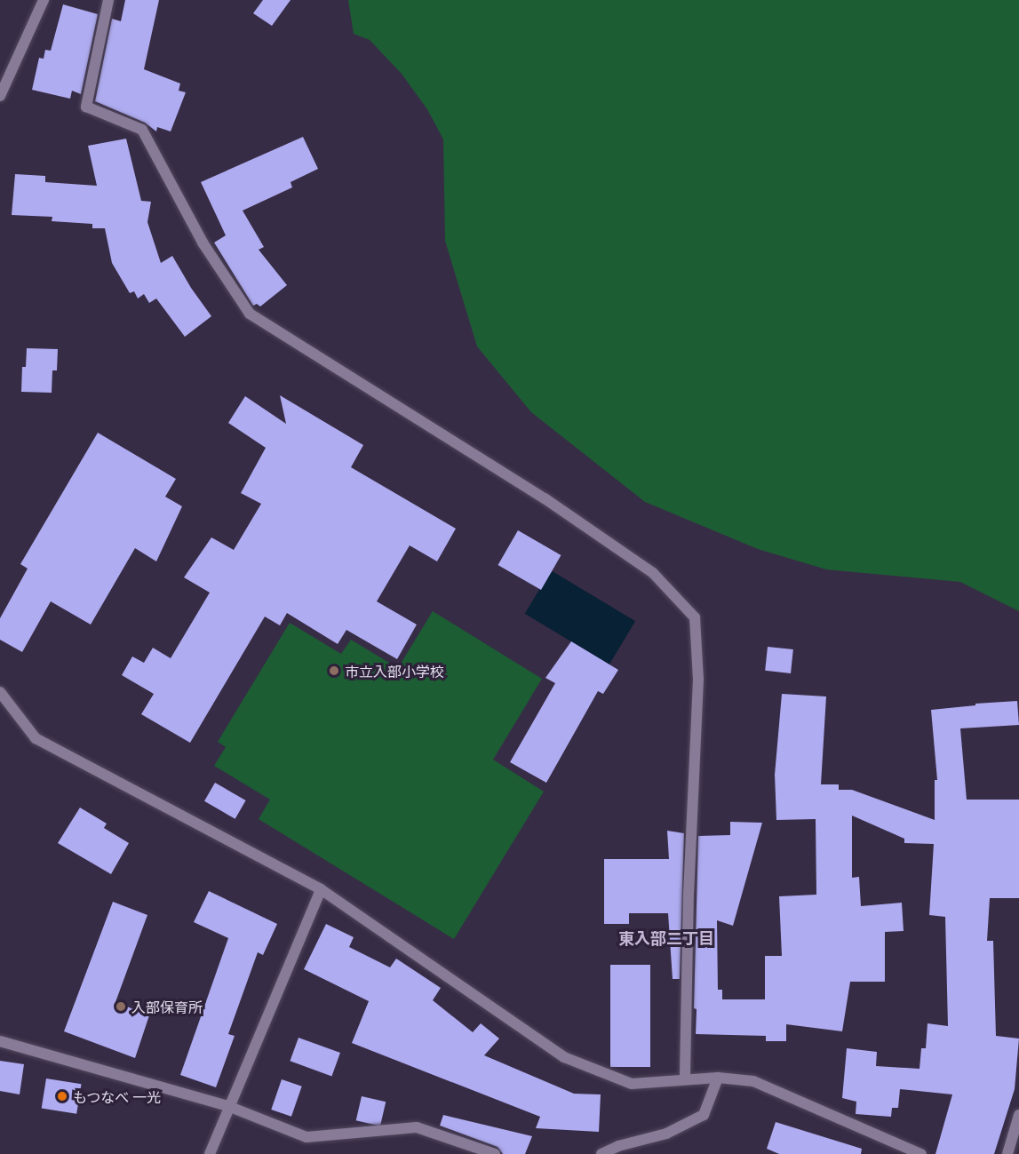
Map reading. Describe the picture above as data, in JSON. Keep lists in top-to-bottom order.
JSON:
{
  "districts": ["東入部二丁目"],
  "places": ["市立入部小学校", "入部保育所", "もつなべ 一光"]
}
